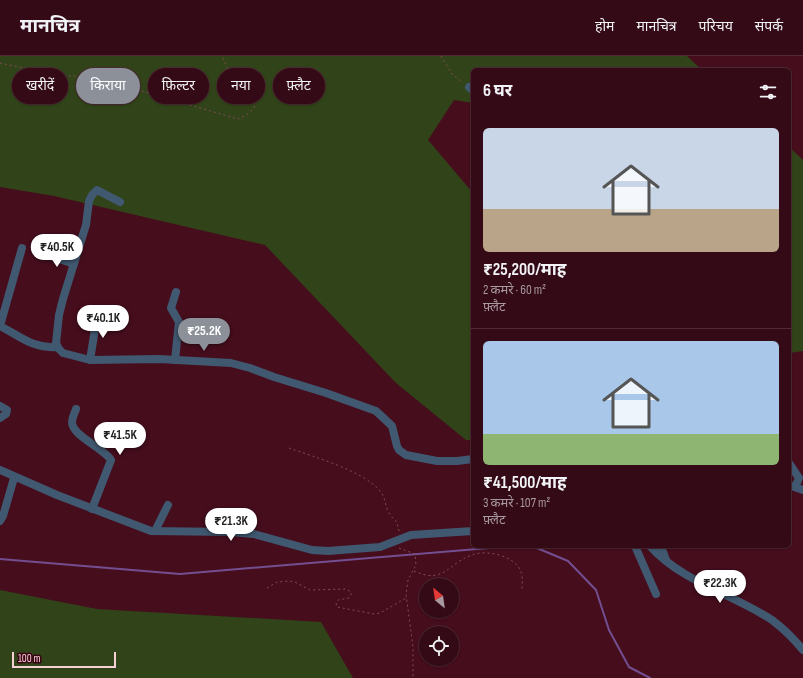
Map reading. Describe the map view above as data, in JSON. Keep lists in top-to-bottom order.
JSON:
{
  "scale_bar": "100 m",
  "north": "top left",
  "page": {
    "header": "मानचित्र",
    "nav": [
      "होम",
      "मानचित्र",
      "परिचय",
      "संपर्क"
    ],
    "chip": [
      "खरीदें",
      "किराया",
      "फ़िल्टर",
      "नया",
      "फ़्लैट"
    ],
    "heading": "6 घर",
    "list": [
      {
        "name": "₹25,200/माह",
        "note": "2 कमरे · 60 m² · फ़्लैट"
      },
      {
        "name": "₹41,500/माह",
        "note": "3 कमरे · 107 m² · फ़्लैट"
      }
    ],
    "price": [
      "₹40.5K",
      "₹40.1K",
      "₹25.2K",
      "₹41.5K",
      "₹21.3K",
      "₹22.3K"
    ],
    "scale": "100 m"
  }
}
